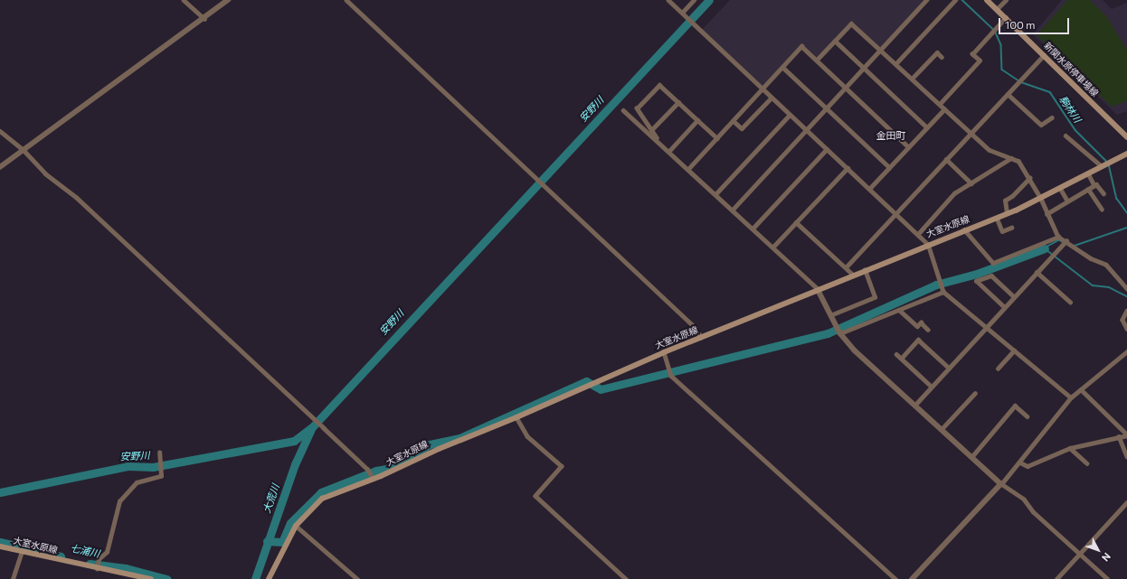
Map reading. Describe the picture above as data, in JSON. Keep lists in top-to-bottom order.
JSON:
{
  "streets": {
    "main road": ["新関水原停車場線", "大室水原線"]
  },
  "districts": ["金田町"],
  "water": [
    "安野川",
    "駒林川",
    "大荒川",
    "七浦川"
  ],
  "scale_bar": "100 m",
  "north": "bottom right"
}
